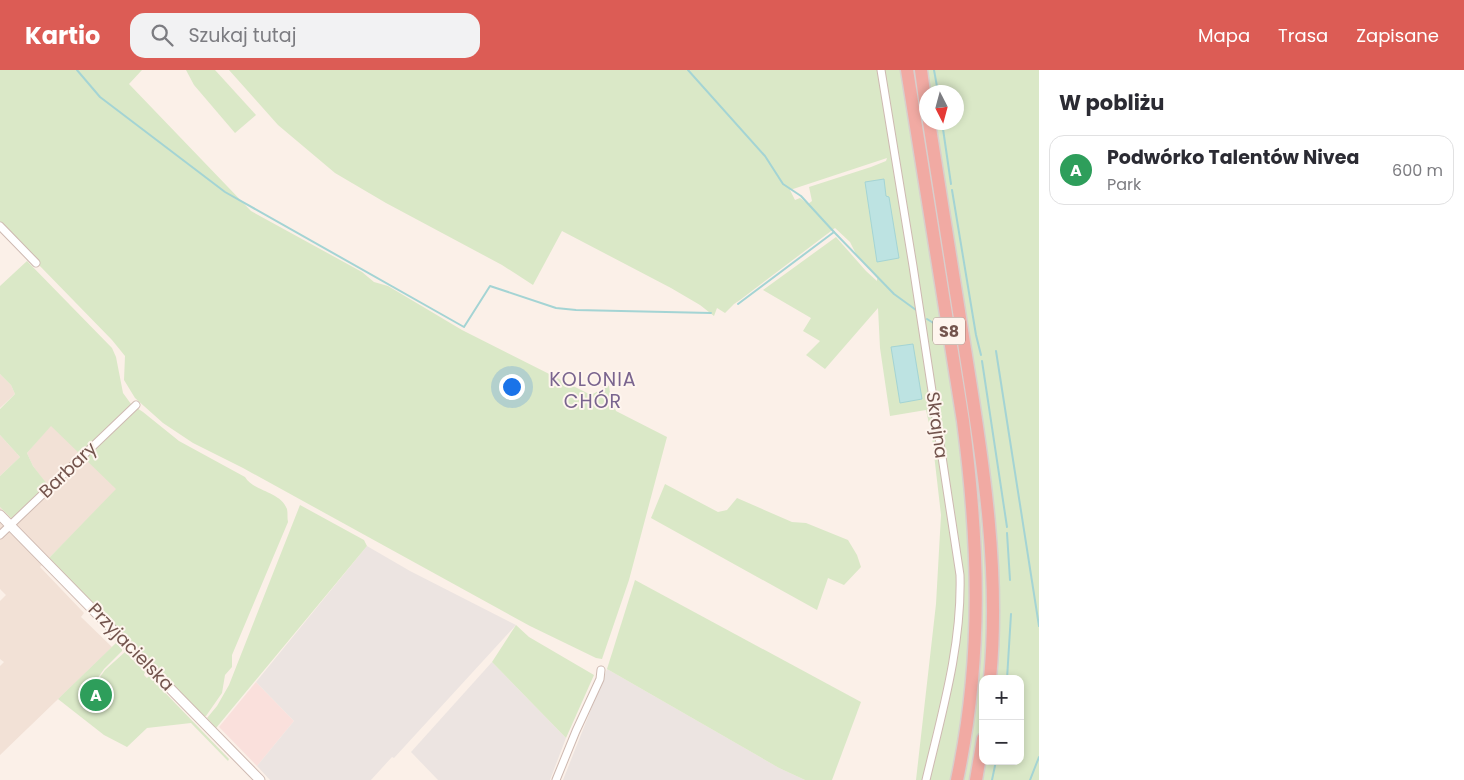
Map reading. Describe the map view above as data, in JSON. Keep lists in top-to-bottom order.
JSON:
{
  "streets": {
    "highway": ["S8"],
    "street": ["Skrajna", "Barbary", "Przyjacielska"]
  },
  "crossings": [
    ["Barbary", "Przyjacielska"]
  ],
  "districts": ["KOLONIA CHÓR"],
  "north": "bottom",
  "page": {
    "header": "Kartio",
    "search": "Szukaj tutaj",
    "nav": ["Mapa", "Trasa", "Zapisane"],
    "heading": "W pobliżu",
    "list": [
      {
        "mark": "A",
        "name": "Podwórko Talentów Nivea",
        "note": "Park",
        "value": "600 m"
      }
    ],
    "map_buttons": ["+", "−"],
    "pins": "A"
  }
}
